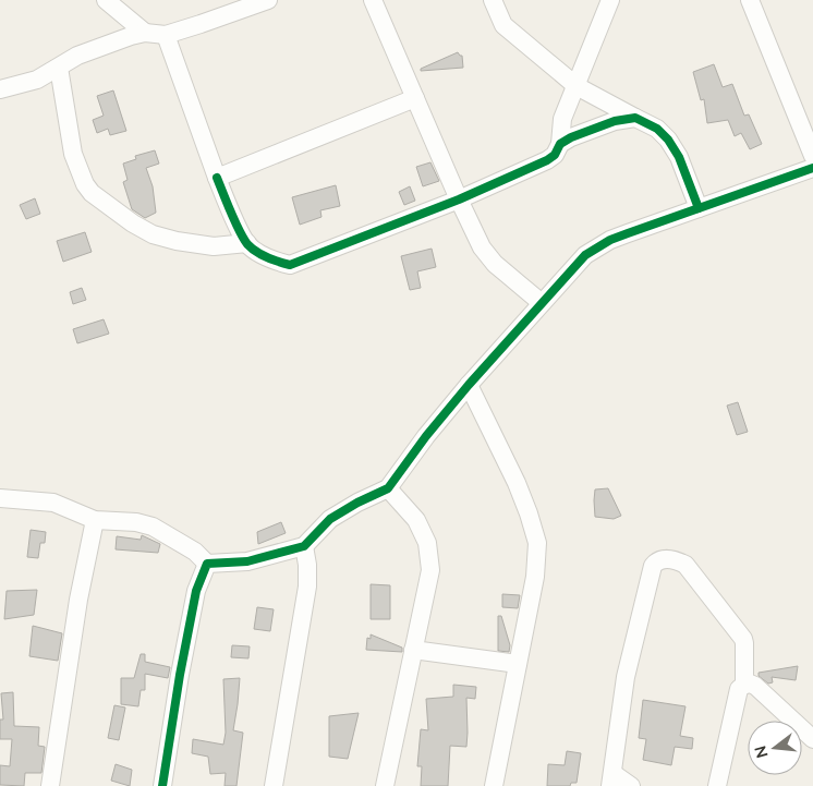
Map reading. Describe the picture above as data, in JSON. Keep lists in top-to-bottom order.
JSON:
{
  "north": "left"
}
